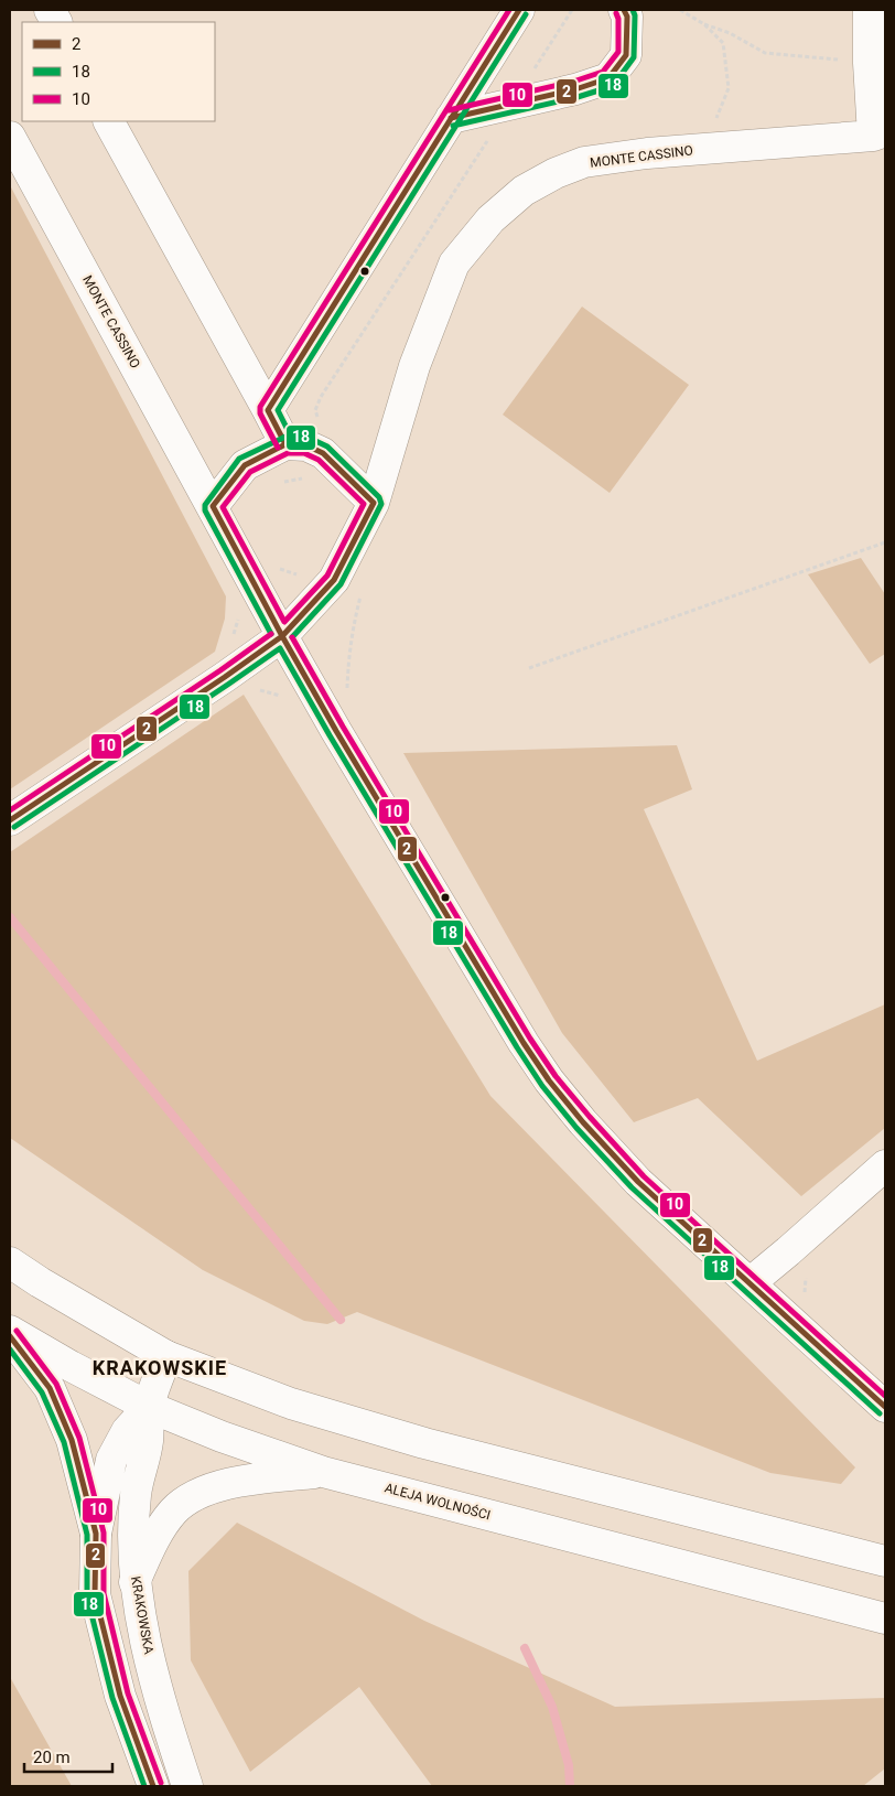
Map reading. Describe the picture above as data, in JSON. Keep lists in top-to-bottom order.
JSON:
{
  "streets": {
    "main road": ["MONTE CASSINO", "ALEJA WOLNOŚCI", "KRAKOWSKA"]
  },
  "crossings": [
    ["ALEJA WOLNOŚCI", "KRAKOWSKA"]
  ],
  "districts": ["KRAKOWSKIE"],
  "lines": ["transit line 2", "transit line 18", "transit line 10"],
  "legend": ["2", "18", "10"],
  "scale_bar": "20 m"
}
